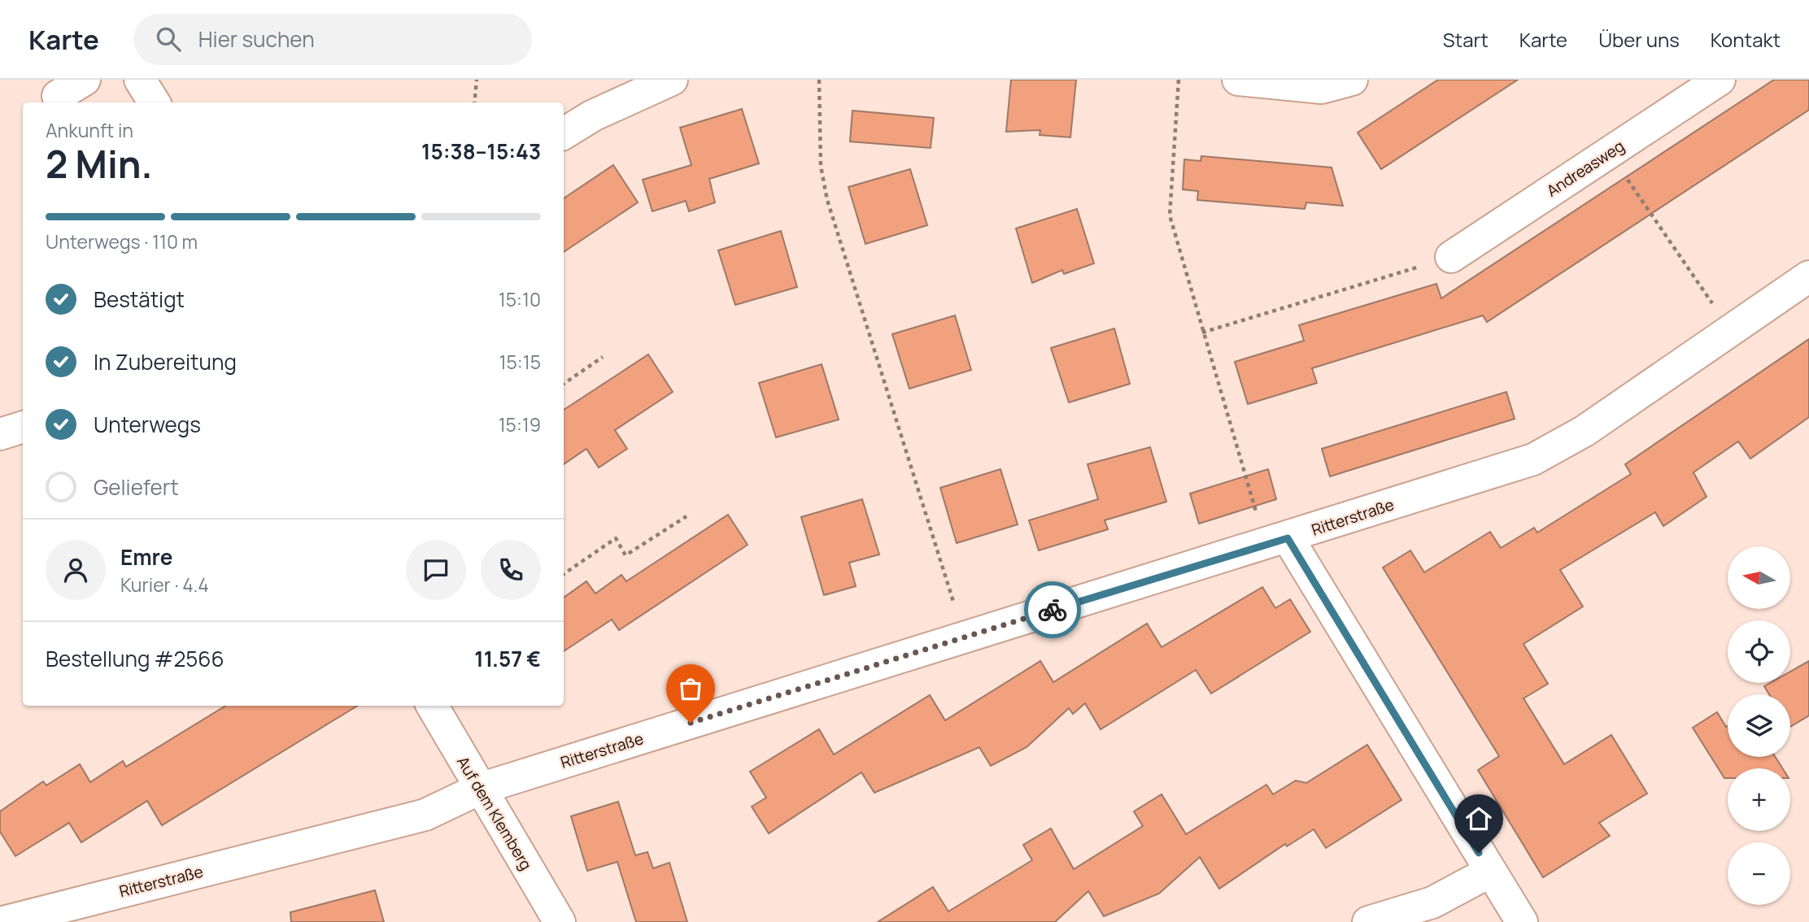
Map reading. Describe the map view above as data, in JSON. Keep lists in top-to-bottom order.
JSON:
{
  "streets": {
    "street": ["Andreasweg", "Ritterstraße", "Auf dem Klemberg"]
  },
  "crossings": [
    ["Ritterstraße", "Auf dem Klemberg"]
  ],
  "north": "left",
  "page": {
    "header": "Karte",
    "search": "Hier suchen",
    "nav": [
      "Start",
      "Karte",
      "Über uns",
      "Kontakt"
    ],
    "heading": ["2 Min.", "Ankunft in", "15:38–15:43"],
    "panel": [
      "Emre",
      "Kurier · 4.4",
      "Bestellung #2566",
      "11.57 €"
    ],
    "bar": "Unterwegs · 110 m",
    "list": [
      ["Bestätigt", "15:10"],
      ["In Zubereitung", "15:15"],
      ["Unterwegs", "15:19"],
      "Geliefert"
    ],
    "map_buttons": ["+", "−"]
  }
}
